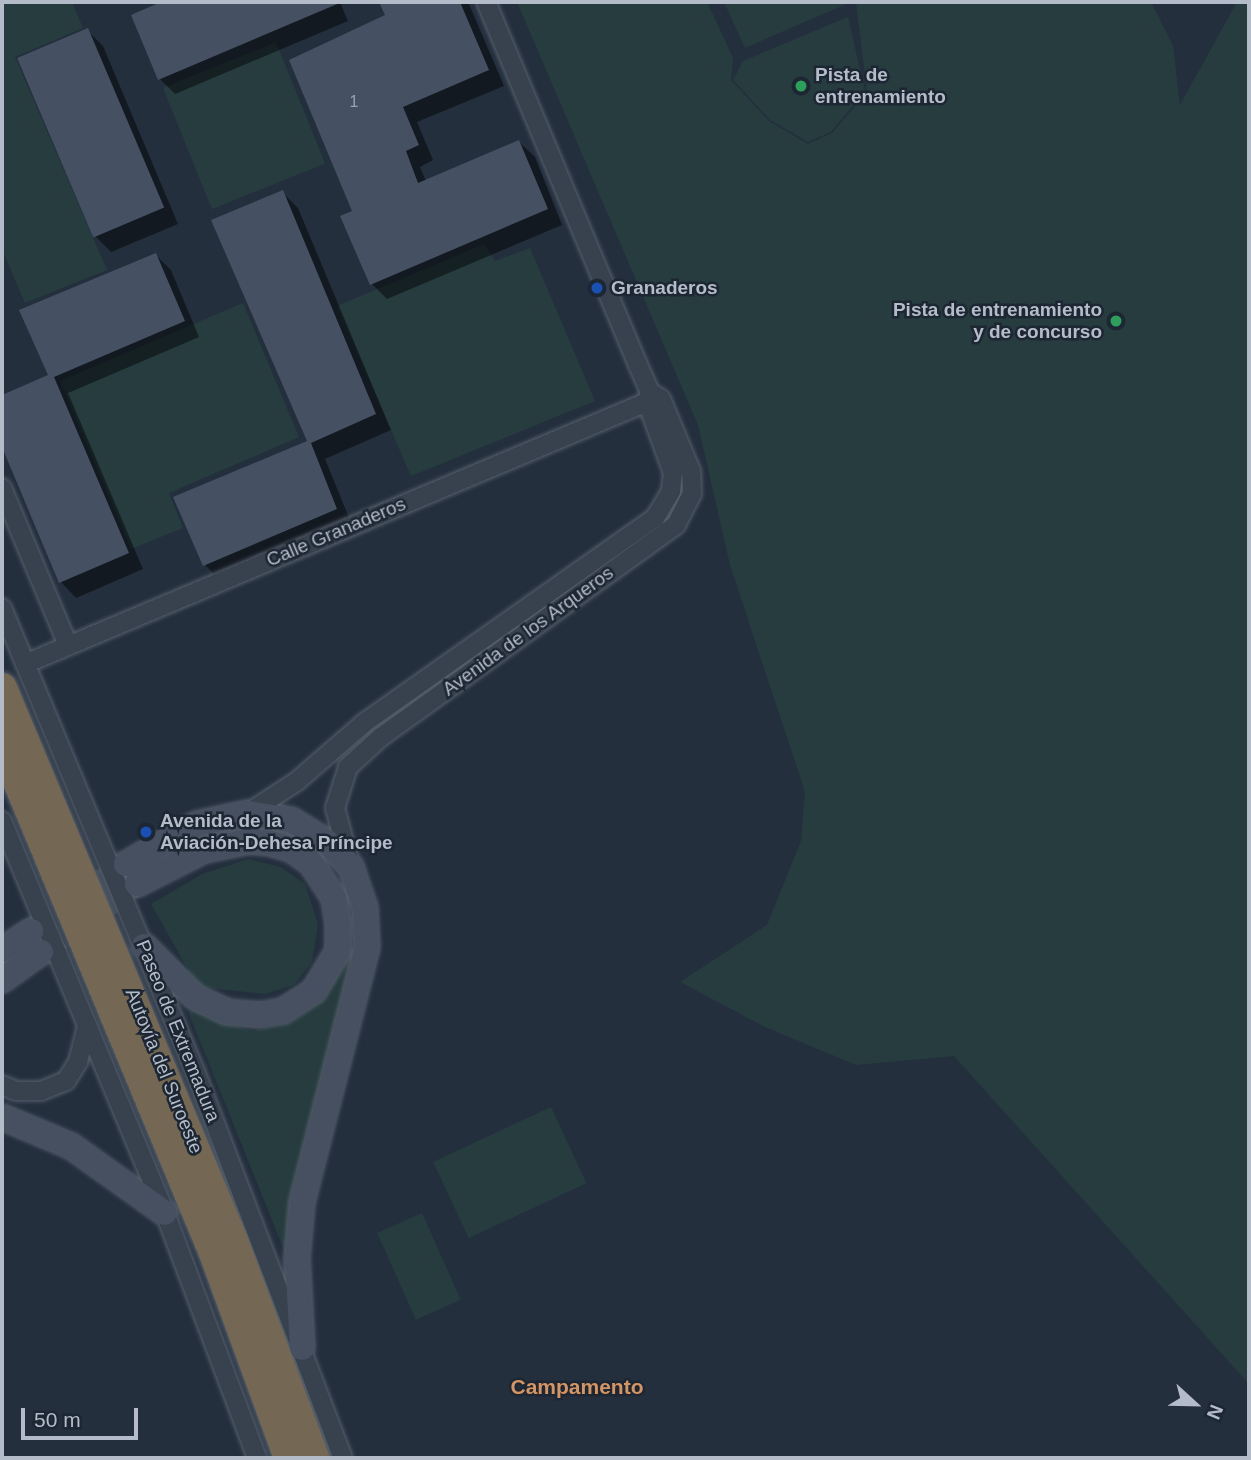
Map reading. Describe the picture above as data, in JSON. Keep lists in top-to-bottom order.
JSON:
{
  "streets": {
    "highway": ["Autovía del Suroeste"],
    "street": ["Calle Granaderos", "Avenida de los Arqueros", "Paseo de Extremadura"]
  },
  "crossings": [
    ["Calle Granaderos", "Avenida de los Arqueros"],
    ["Calle Granaderos", "Paseo de Extremadura"]
  ],
  "districts": ["Campamento"],
  "places": [
    "Pista de entrenamiento",
    "Granaderos",
    "Pista de entrenamiento y de concurso",
    "Avenida de la Aviación-Dehesa Príncipe"
  ],
  "house_numbers": ["1"],
  "scale_bar": "50 m",
  "north": "right"
}
